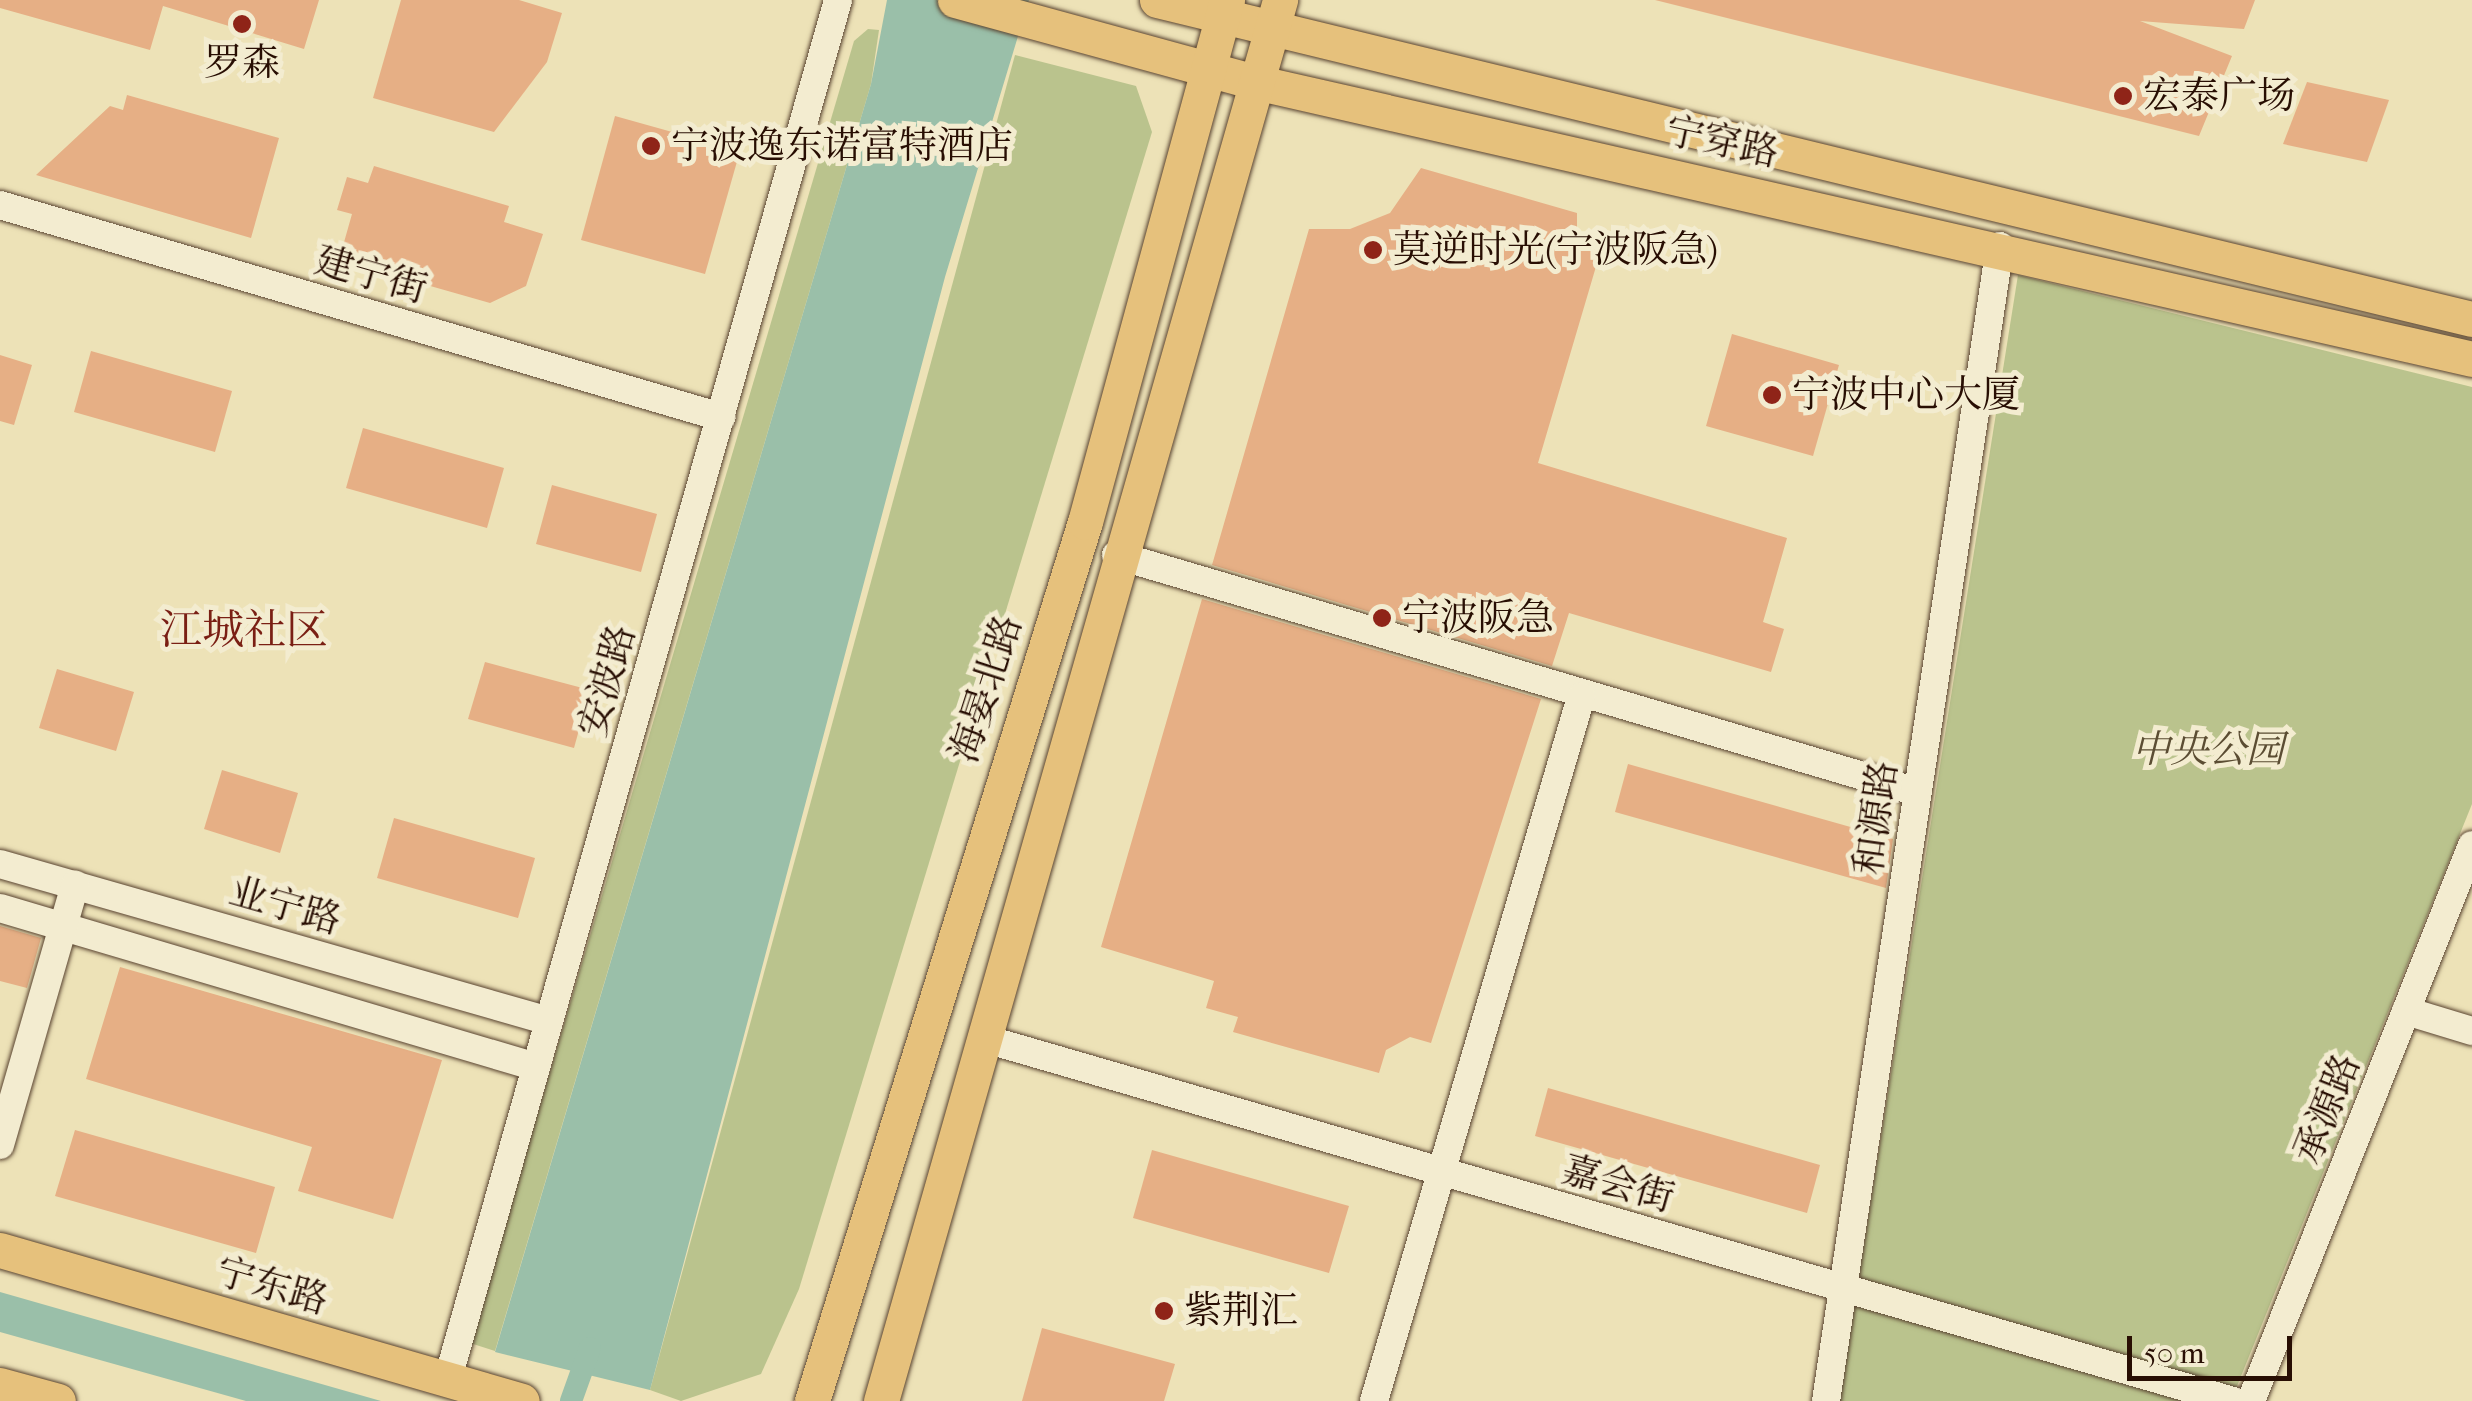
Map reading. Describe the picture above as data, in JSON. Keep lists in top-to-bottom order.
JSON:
{
  "streets": {
    "main road": ["宁穿路", "海晏北路", "宁东路"],
    "street": [
      "建宁街",
      "安波路",
      "和源路",
      "业宁路",
      "承源路",
      "嘉会街"
    ]
  },
  "crossings": [
    ["宁穿路", "海晏北路"],
    ["宁穿路", "和源路"],
    ["建宁街", "安波路"],
    ["安波路", "业宁路"],
    ["安波路", "宁东路"],
    ["和源路", "嘉会街"]
  ],
  "districts": ["江城社区"],
  "parks": ["中央公园"],
  "places": [
    "罗森",
    "宏泰广场",
    "宁波逸东诺富特酒店",
    "莫逆时光(宁波阪急)",
    "宁波中心大厦",
    "宁波阪急",
    "紫荆汇"
  ],
  "scale_bar": "50 m"
}
